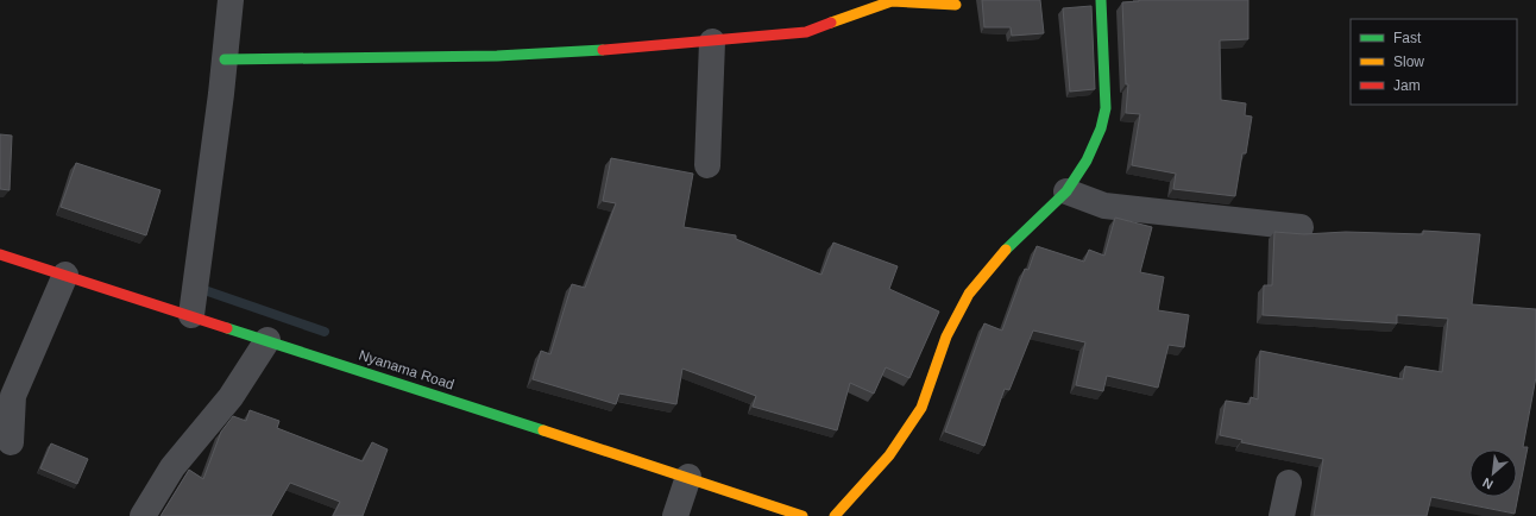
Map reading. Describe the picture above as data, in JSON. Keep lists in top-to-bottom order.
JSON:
{
  "streets": {
    "street": ["Nyanama Road"]
  },
  "legend": ["Fast", "Slow", "Jam"],
  "north": "bottom left"
}
